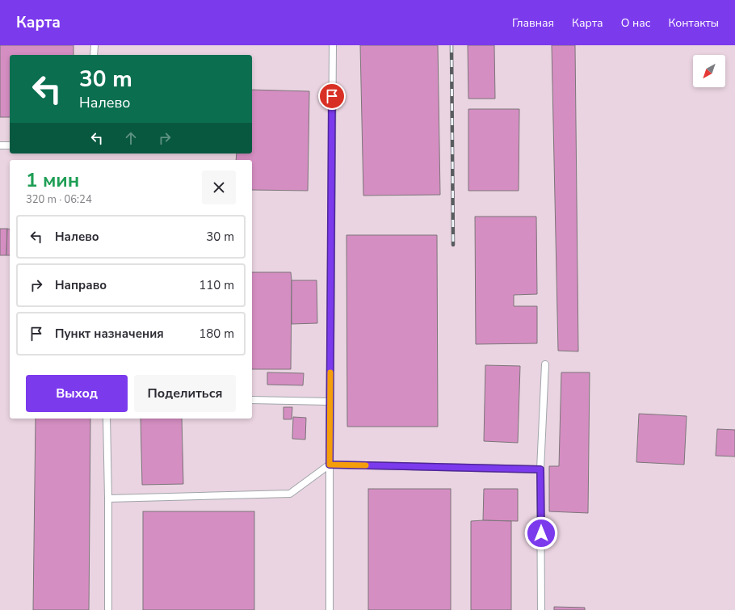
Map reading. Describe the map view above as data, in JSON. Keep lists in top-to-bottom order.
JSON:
{
  "north": "bottom left",
  "page": {
    "header": "Карта",
    "nav": [
      "Главная",
      "Карта",
      "О нас",
      "Контакты"
    ],
    "turn": ["30 m", "Налево"],
    "heading": ["1 мин", "320 m · 06:24"],
    "list": [
      {
        "name": "Налево",
        "value": "30 m"
      },
      {
        "name": "Направо",
        "value": "110 m"
      },
      {
        "name": "Пункт назначения",
        "value": "180 m"
      }
    ],
    "buttons": ["Выход", "Поделиться"]
  }
}
